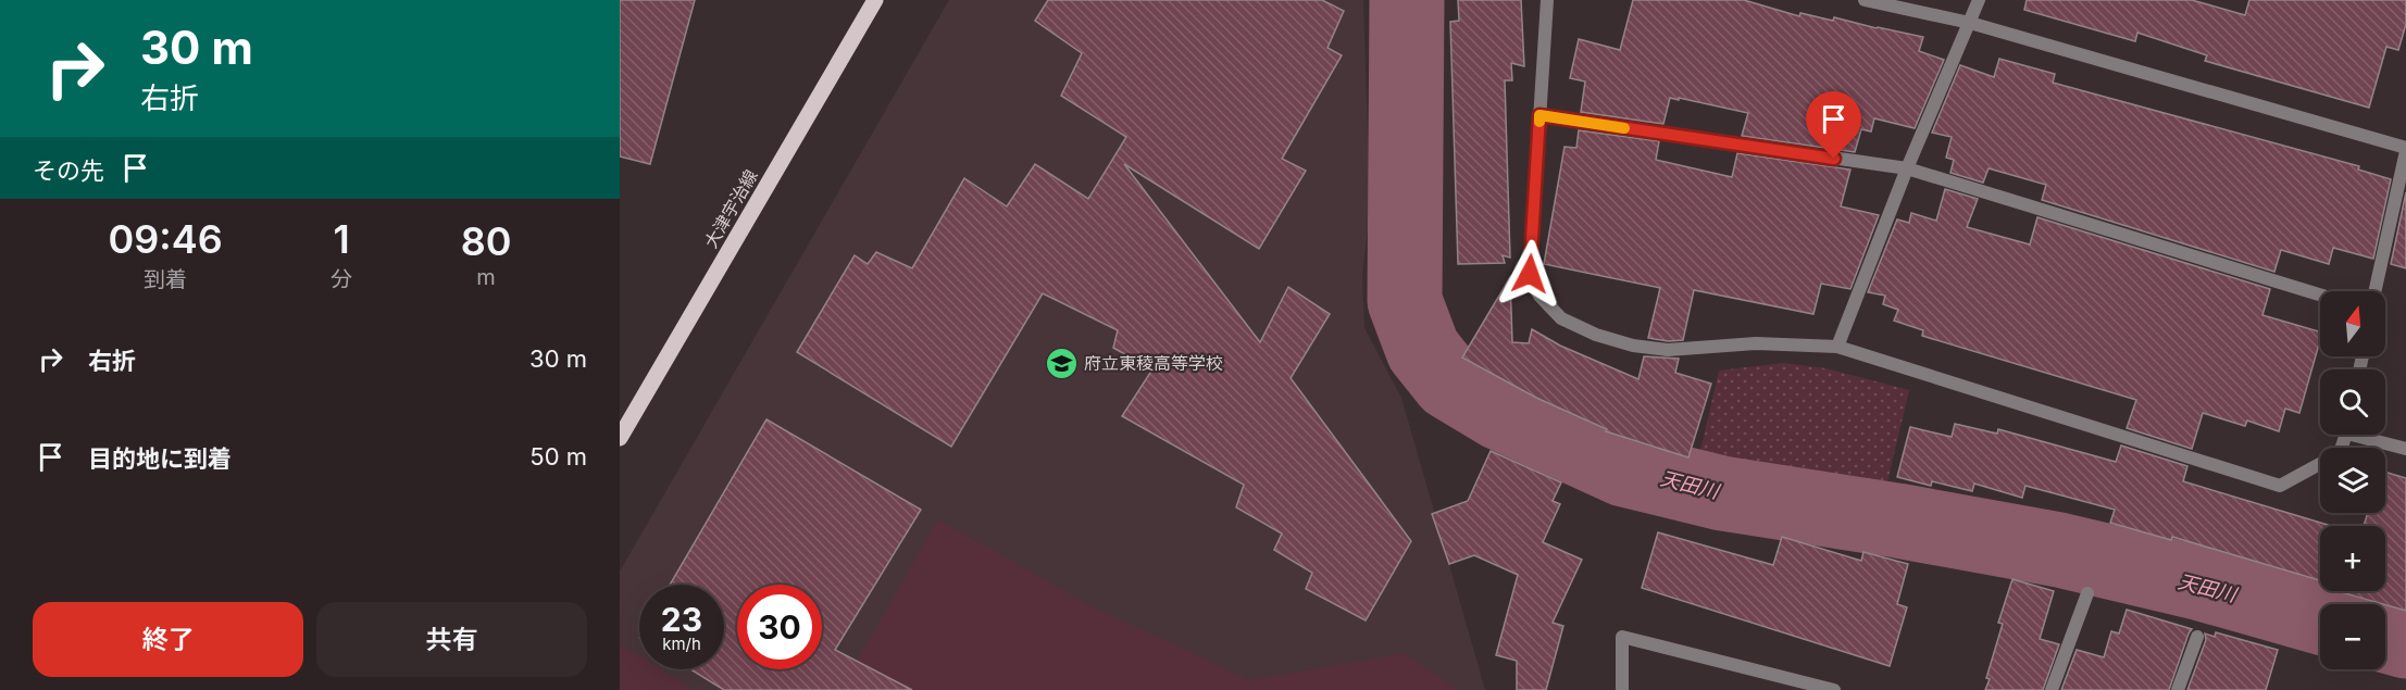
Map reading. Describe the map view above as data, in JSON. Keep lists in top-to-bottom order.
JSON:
{
  "streets": {
    "main road": ["大津宇治線"]
  },
  "water": ["天田川"],
  "places": {
    "school or university": ["府立東稜高等学校"]
  },
  "north": "top",
  "page": {
    "turn": ["30 m", "右折"],
    "then": "その先",
    "eta": [
      "09:46",
      "到着",
      "1",
      "分",
      "80",
      "m"
    ],
    "map_buttons": ["+", "−"],
    "list": [
      {
        "name": "右折",
        "value": "30 m"
      },
      {
        "name": "目的地に到着",
        "value": "50 m"
      }
    ],
    "speed": "23 km/h",
    "limit": "30",
    "buttons": ["終了", "共有"]
  }
}
